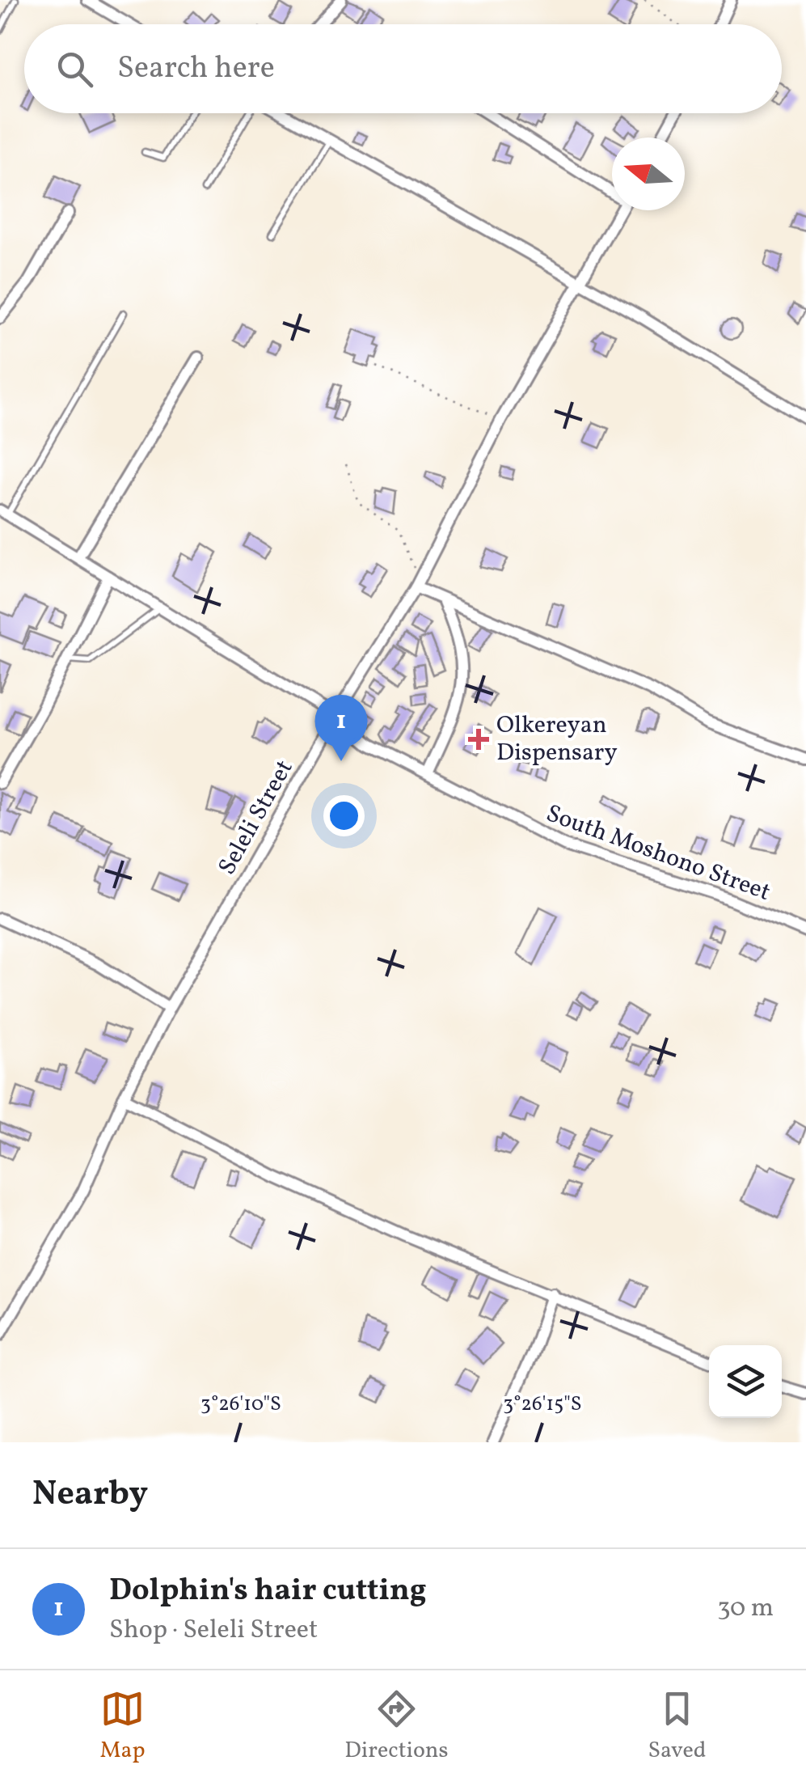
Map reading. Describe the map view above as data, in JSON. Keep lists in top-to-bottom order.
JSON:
{
  "streets": {
    "street": ["Seleli Street", "South Moshono Street"]
  },
  "crossings": [
    ["Seleli Street", "South Moshono Street"]
  ],
  "places": {
    "health": ["Olkereyan Dispensary"]
  },
  "north": "left",
  "page": {
    "search": "Search here",
    "pins": "1",
    "heading": "Nearby",
    "list": [
      {
        "mark": "1",
        "name": "Dolphin's hair cutting",
        "note": "Shop · Seleli Street",
        "value": "30 m"
      }
    ],
    "nav": ["Map", "Directions", "Saved"]
  },
  "coordinates": ["3°26'10\"S", "3°26'15\"S"]
}
